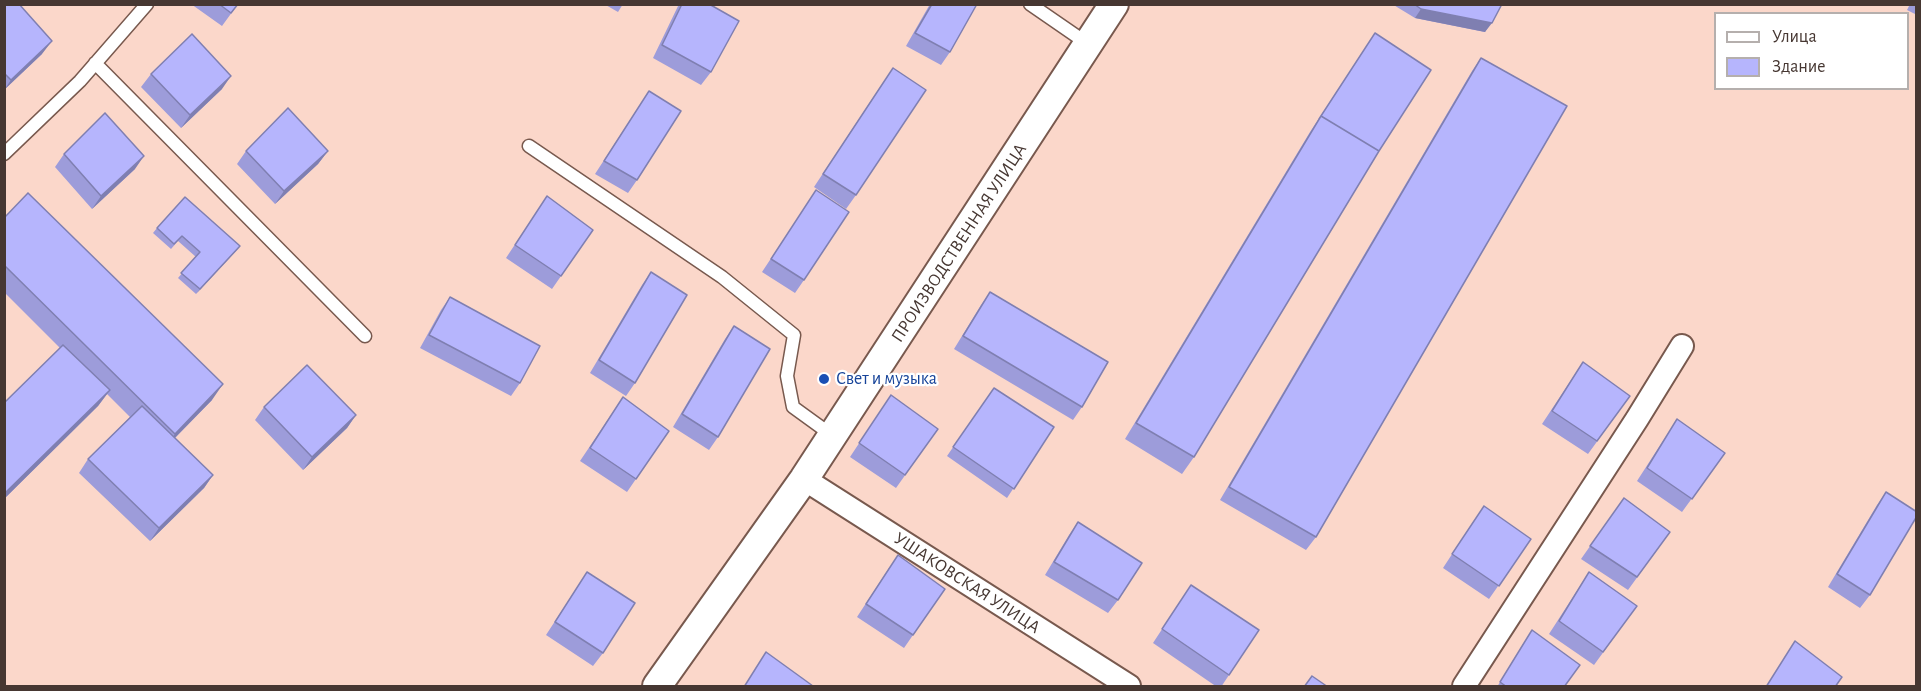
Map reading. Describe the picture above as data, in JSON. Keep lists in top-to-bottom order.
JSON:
{
  "streets": {
    "street": ["ПРОИЗВОДСТВЕННАЯ УЛИЦА", "УШАКОВСКАЯ УЛИЦА"]
  },
  "crossings": [
    ["ПРОИЗВОДСТВЕННАЯ УЛИЦА", "УШАКОВСКАЯ УЛИЦА"]
  ],
  "places": ["Свет и музыка"],
  "legend": ["Улица", "Здание"]
}
